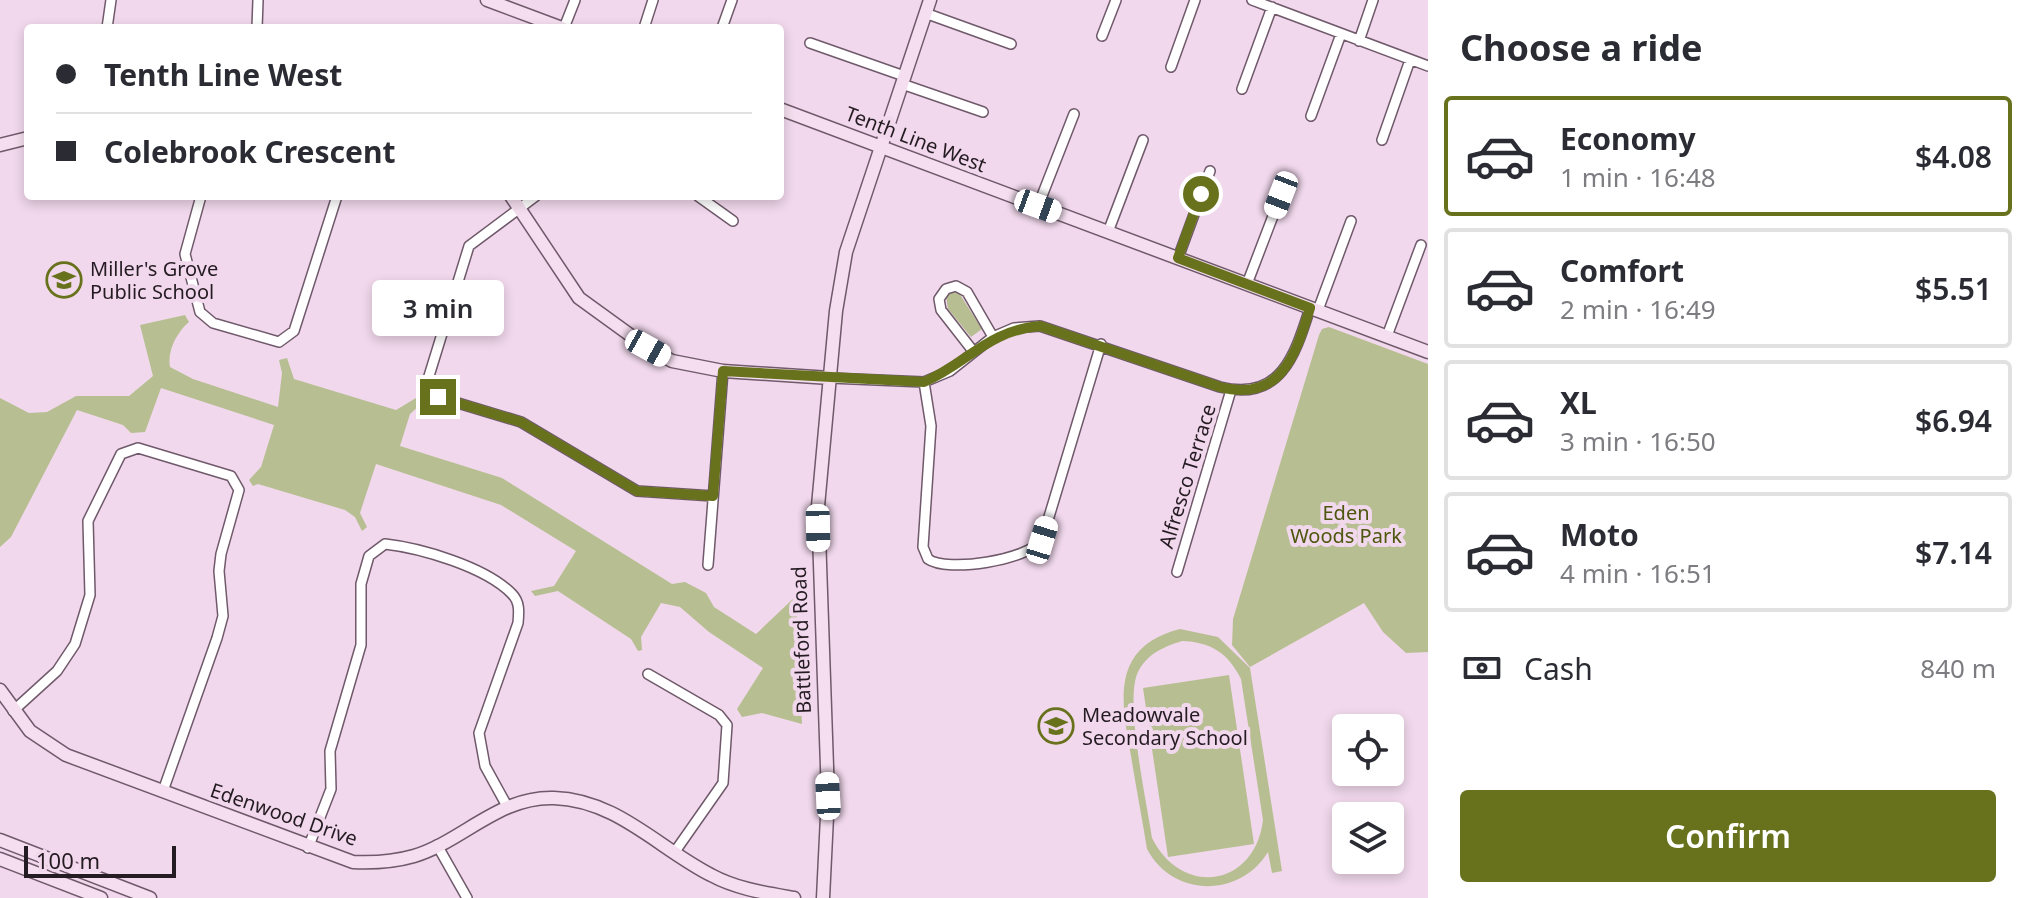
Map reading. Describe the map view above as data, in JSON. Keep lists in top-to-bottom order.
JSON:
{
  "streets": {
    "street": [
      "Tenth Line West",
      "Alfresco Terrace",
      "Battleford Road",
      "Edenwood Drive"
    ]
  },
  "crossings": [
    ["Tenth Line West", "Battleford Road"]
  ],
  "parks": ["Eden Woods Park"],
  "places": {
    "school or university": ["Miller's Grove Public School", "Meadowvale Secondary School"]
  },
  "scale_bar": "100 m",
  "page": {
    "heading": "Choose a ride",
    "banner": ["Tenth Line West", "Colebrook Crescent"],
    "list": [
      {
        "name": "Economy",
        "note": "1 min · 16:48",
        "value": "$4.08"
      },
      {
        "name": "Comfort",
        "note": "2 min · 16:49",
        "value": "$5.51"
      },
      {
        "name": "XL",
        "note": "3 min · 16:50",
        "value": "$6.94"
      },
      {
        "name": "Moto",
        "note": "4 min · 16:51",
        "value": "$7.14"
      }
    ],
    "bubble": "3 min",
    "pay": ["Cash", "840 m"],
    "buttons": "Confirm",
    "scale": "100 m"
  }
}
